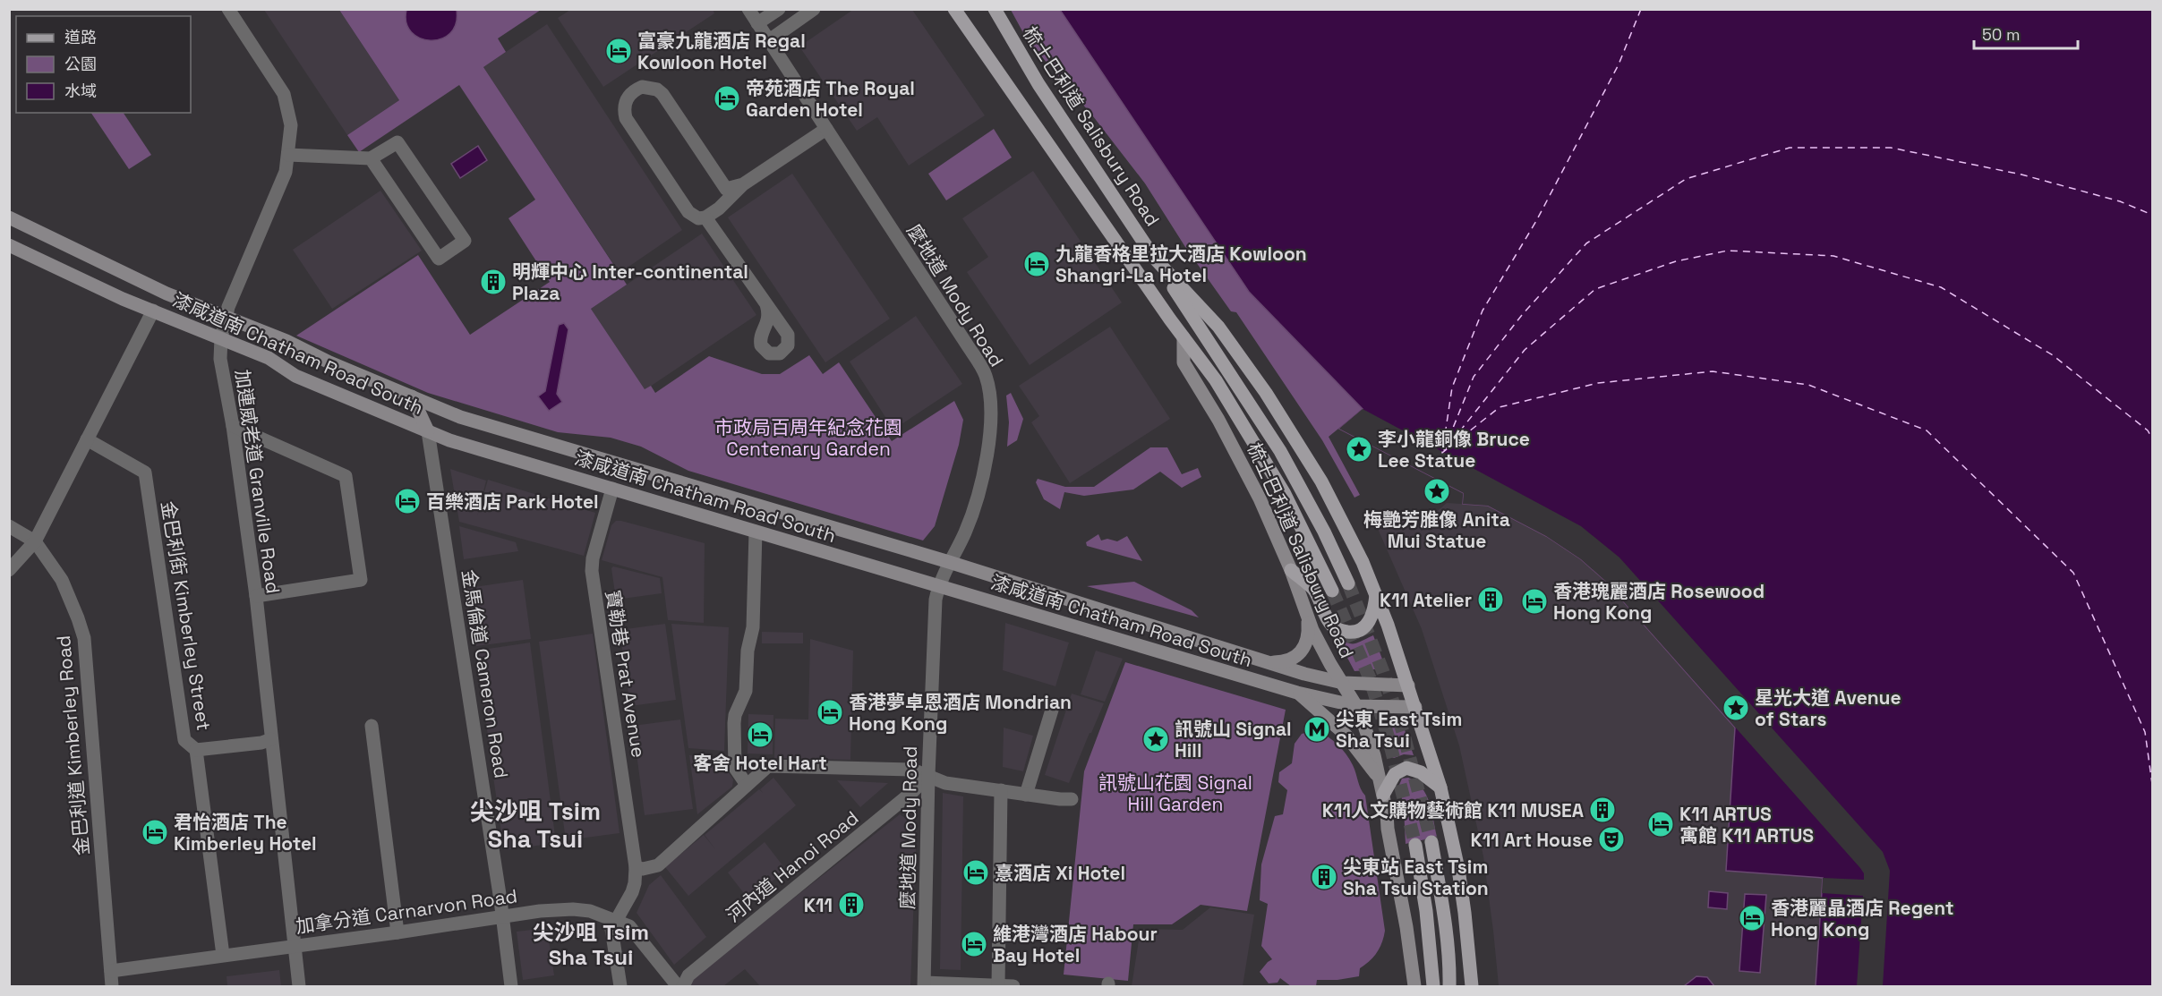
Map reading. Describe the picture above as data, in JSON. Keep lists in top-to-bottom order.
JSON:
{
  "streets": {
    "main road": ["梳士巴利道 Salisbury Road", "漆咸道南 Chatham Road South"],
    "street": [
      "麼地道 Mody Road",
      "加連威老道 Granville Road",
      "金巴利街 Kimberley Street",
      "金馬倫道 Cameron Road",
      "寶勒巷 Prat Avenue",
      "金巴利道 Kimberley Road",
      "河內道 Hanoi Road",
      "加拿分道 Carnarvon Road"
    ]
  },
  "crossings": [
    ["梳士巴利道 Salisbury Road", "漆咸道南 Chatham Road South"],
    ["麼地道 Mody Road", "漆咸道南 Chatham Road South"],
    ["麼地道 Mody Road", "河內道 Hanoi Road"],
    ["漆咸道南 Chatham Road South", "加連威老道 Granville Road"],
    ["漆咸道南 Chatham Road South", "金馬倫道 Cameron Road"],
    ["漆咸道南 Chatham Road South", "寶勒巷 Prat Avenue"],
    ["加連威老道 Granville Road", "加拿分道 Carnarvon Road"],
    ["金巴利街 Kimberley Street", "加拿分道 Carnarvon Road"],
    ["金馬倫道 Cameron Road", "加拿分道 Carnarvon Road"],
    ["寶勒巷 Prat Avenue", "加拿分道 Carnarvon Road"],
    ["金巴利道 Kimberley Road", "加拿分道 Carnarvon Road"]
  ],
  "districts": ["尖沙咀 Tsim Sha Tsui", "尖沙咀 Tsim Sha Tsui"],
  "parks": ["市政局百周年紀念花園 Centenary Garden", "訊號山花園 Signal Hill Garden"],
  "places": {
    "hotel": [
      "富豪九龍酒店 Regal Kowloon Hotel",
      "帝苑酒店 The Royal Garden Hotel",
      "九龍香格里拉大酒店 Kowloon Shangri-La Hotel",
      "百樂酒店 Park Hotel",
      "香港瑰麗酒店 Rosewood Hong Kong",
      "香港夢卓恩酒店 Mondrian Hong Kong",
      "客舍 Hotel Hart",
      "K11 ARTUS 寓館 K11 ARTUS",
      "君怡酒店 The Kimberley Hotel",
      "憙酒店 Xi Hotel",
      "香港麗晶酒店 Regent Hong Kong",
      "維港灣酒店 Habour Bay Hotel"
    ],
    "building": [
      "明輝中心 Inter-continental Plaza",
      "K11 Atelier",
      "K11人文購物藝術館 K11 MUSEA",
      "尖東站 East Tsim Sha Tsui Station",
      "K11"
    ],
    "place": [
      "李小龍銅像 Bruce Lee Statue",
      "梅艷芳脽像 Anita Mui Statue",
      "星光大道 Avenue of Stars",
      "訊號山 Signal Hill"
    ],
    "metro station": ["尖東 East Tsim Sha Tsui"],
    "theatre": ["K11 Art House"]
  },
  "legend": ["道路", "公園", "水域"],
  "scale_bar": "50 m"
}
